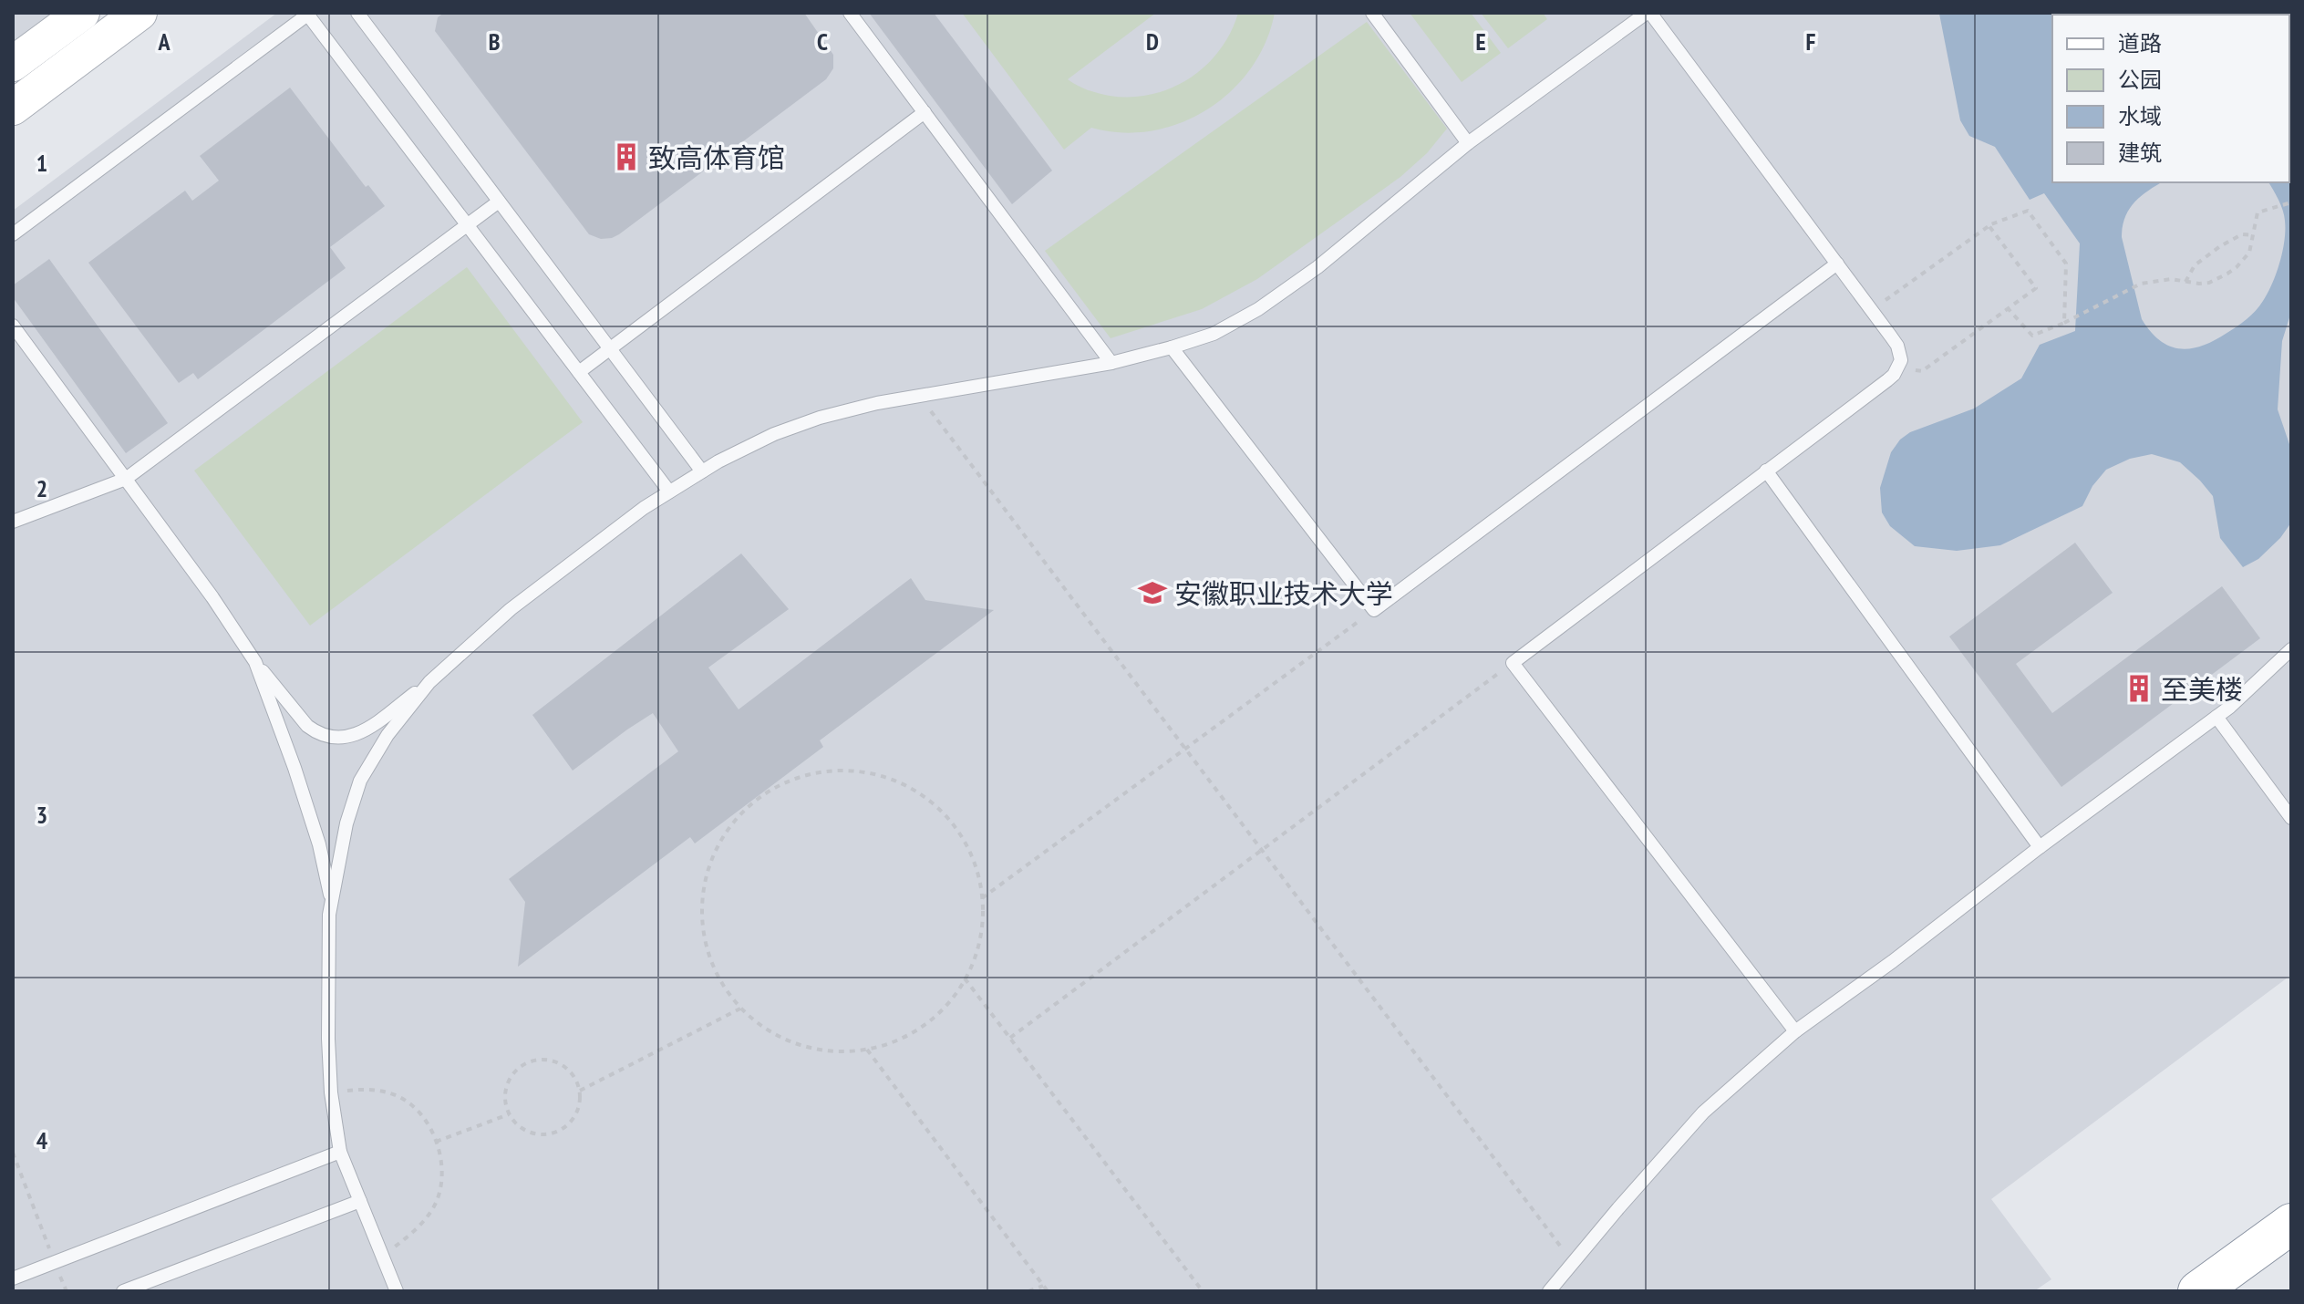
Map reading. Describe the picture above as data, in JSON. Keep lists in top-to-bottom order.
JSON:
{
  "places": {
    "building": ["致高体育馆", "至美楼"],
    "school or university": ["安徽职业技术大学"]
  },
  "legend": [
    "道路",
    "公园",
    "水域",
    "建筑"
  ],
  "grid": {
    "columns": [
      "A",
      "B",
      "C",
      "D",
      "E",
      "F"
    ],
    "rows": [
      "1",
      "2",
      "3",
      "4"
    ]
  }
}
